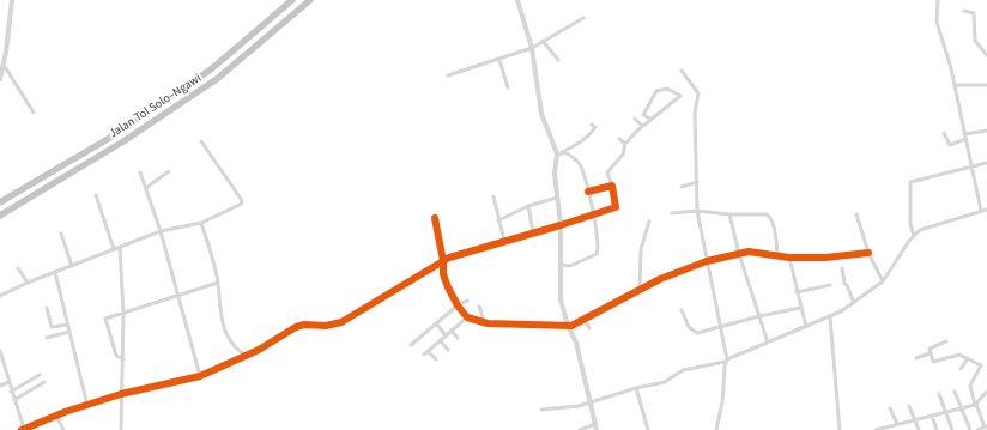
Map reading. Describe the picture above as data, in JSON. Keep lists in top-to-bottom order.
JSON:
{
  "streets": {
    "highway": ["Jalan Tol Solo–Ngawi"]
  }
}
